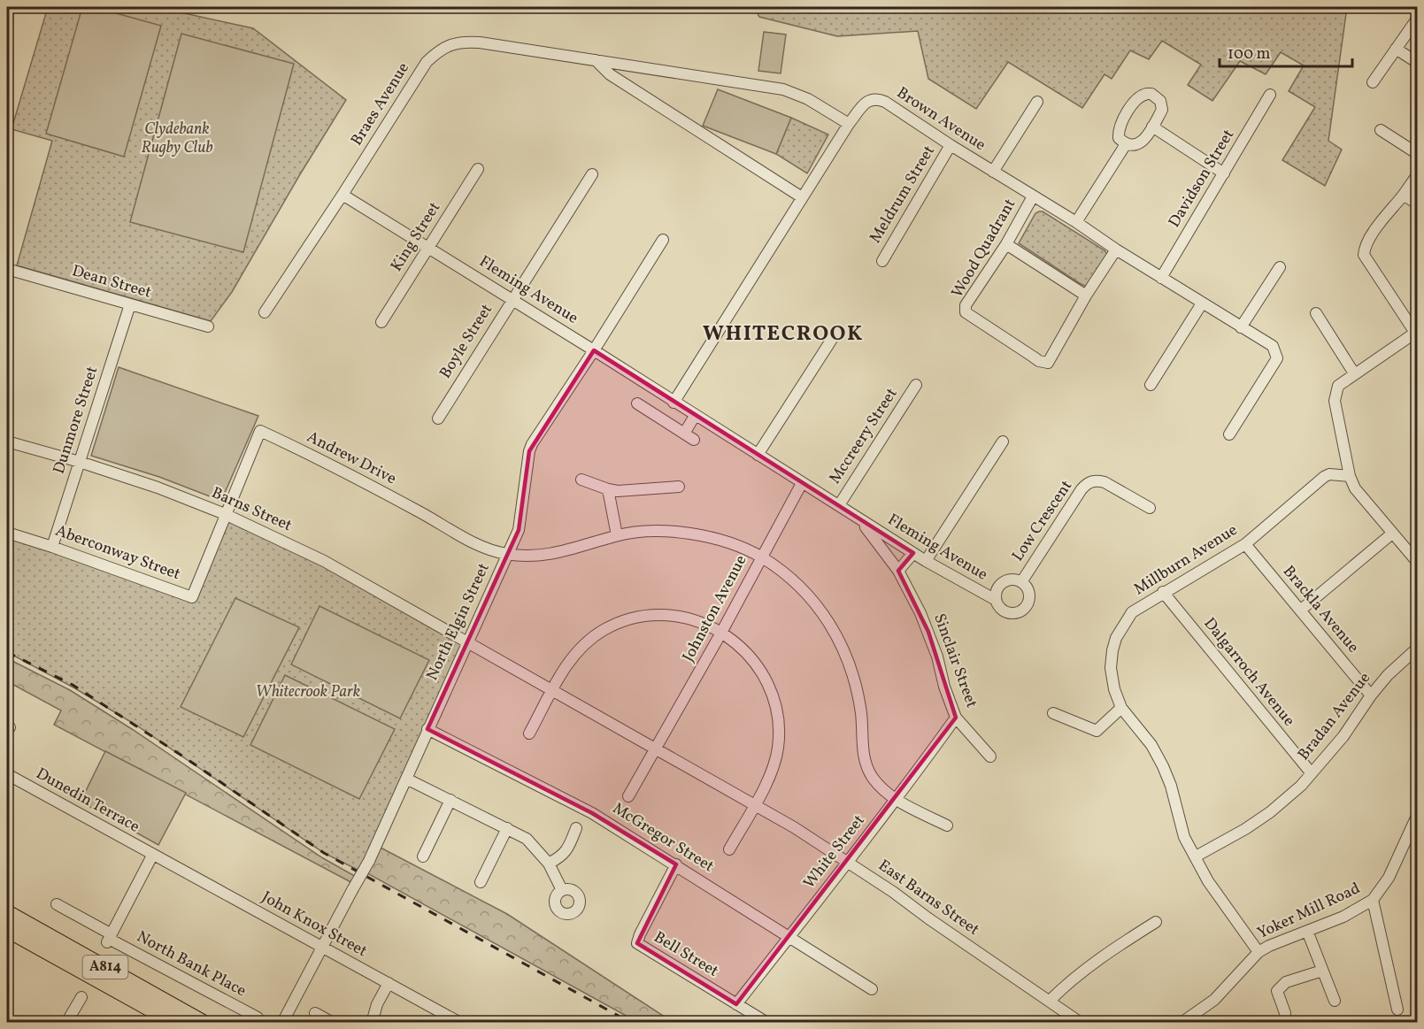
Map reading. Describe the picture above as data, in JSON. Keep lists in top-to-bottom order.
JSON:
{
  "streets": {
    "main road": ["A814"],
    "street": [
      "Braes Avenue",
      "Brown Avenue",
      "Davidson Street",
      "Meldrum Street",
      "King Street",
      "Wood Quadrant",
      "Dean Street",
      "Fleming Avenue",
      "Boyle Street",
      "Dunmore Street",
      "Mccreery Street",
      "Andrew Drive",
      "Barns Street",
      "Low Crescent",
      "Aberconway Street",
      "Millburn Avenue",
      "Johnston Avenue",
      "Brackla Avenue",
      "North Elgin Street",
      "Sinclair Street",
      "Dalgarroch Avenue",
      "Bradan Avenue",
      "Dunedin Terrace",
      "McGregor Street",
      "White Street",
      "East Barns Street",
      "Yoker Mill Road",
      "John Knox Street",
      "Bell Street",
      "North Bank Place"
    ]
  },
  "crossings": [
    ["Braes Avenue", "Brown Avenue"],
    ["Braes Avenue", "Fleming Avenue"],
    ["Brown Avenue", "Davidson Street"],
    ["Brown Avenue", "Meldrum Street"],
    ["Brown Avenue", "Wood Quadrant"],
    ["Brown Avenue", "Fleming Avenue"],
    ["King Street", "Fleming Avenue"],
    ["Dean Street", "Dunmore Street"],
    ["Fleming Avenue", "Boyle Street"],
    ["Fleming Avenue", "Low Crescent"],
    ["Fleming Avenue", "Johnston Avenue"],
    ["Fleming Avenue", "North Elgin Street"],
    ["Fleming Avenue", "Sinclair Street"],
    ["Dunmore Street", "Barns Street"],
    ["Dunmore Street", "Aberconway Street"],
    ["Mccreery Street", "Sinclair Street"],
    ["Andrew Drive", "Barns Street"],
    ["Andrew Drive", "Aberconway Street"],
    ["Andrew Drive", "North Elgin Street"],
    ["Barns Street", "Aberconway Street"],
    ["Barns Street", "North Elgin Street"],
    ["Barns Street", "East Barns Street"],
    ["Millburn Avenue", "Brackla Avenue"],
    ["Millburn Avenue", "Dalgarroch Avenue"],
    ["Millburn Avenue", "Bradan Avenue"],
    ["Millburn Avenue", "Yoker Mill Road"],
    ["Johnston Avenue", "Sinclair Street"],
    ["Johnston Avenue", "East Barns Street"],
    ["Brackla Avenue", "Bradan Avenue"],
    ["North Elgin Street", "McGregor Street"],
    ["North Elgin Street", "East Barns Street"],
    ["North Elgin Street", "John Knox Street"],
    ["Sinclair Street", "White Street"],
    ["Dalgarroch Avenue", "Bradan Avenue"],
    ["Dunedin Terrace", "John Knox Street"],
    ["McGregor Street", "White Street"],
    ["McGregor Street", "Bell Street"],
    ["White Street", "East Barns Street"],
    ["White Street", "Bell Street"]
  ],
  "districts": ["WHITECROOK"],
  "parks": ["Clydebank Rugby Club", "Whitecrook Park"],
  "scale_bar": "100 m"
}
